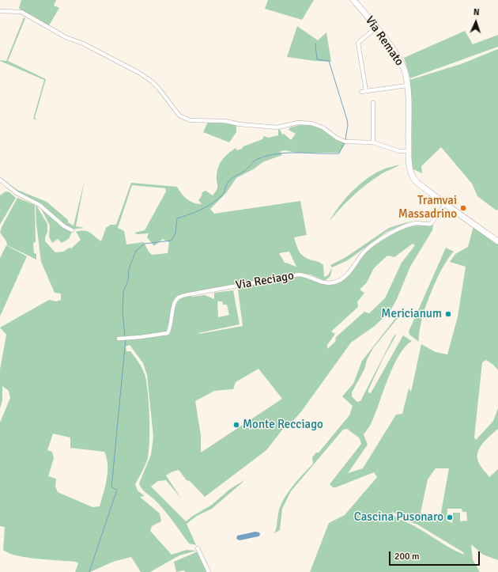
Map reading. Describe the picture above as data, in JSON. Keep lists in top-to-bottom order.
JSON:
{
  "streets": {
    "main road": ["Via Remato"],
    "street": ["Via Reciago"]
  },
  "crossings": [
    ["Via Remato", "Via Reciago"]
  ],
  "places": [
    "Tramvai Massadrino",
    "Mericianum",
    "Monte Recciago",
    "Cascina Pusonaro"
  ],
  "scale_bar": "200 m",
  "north": "top"
}
